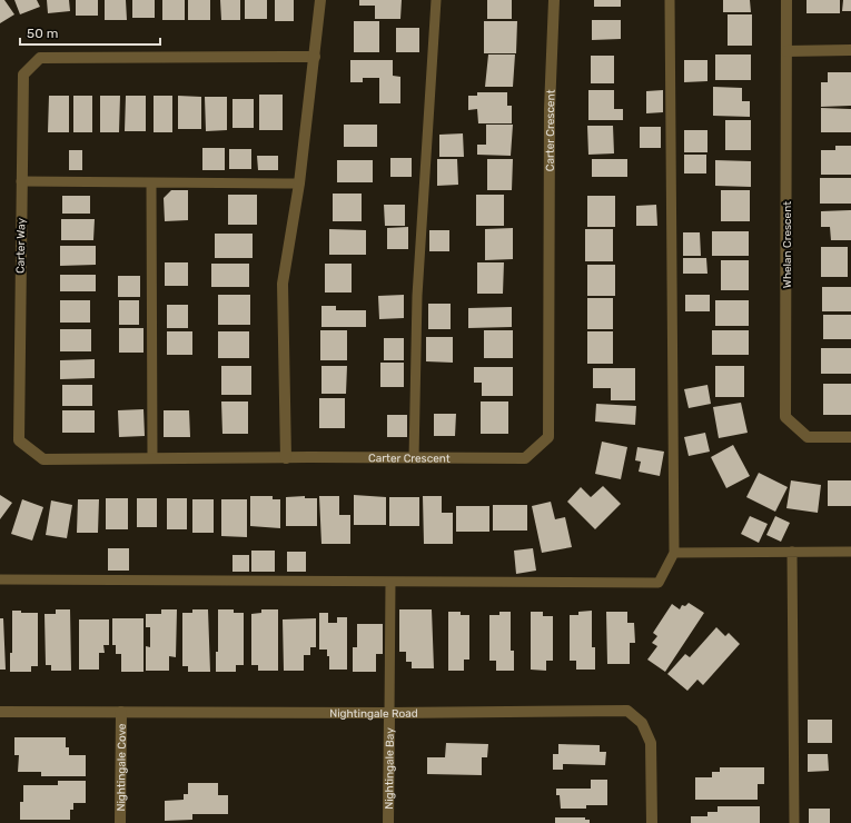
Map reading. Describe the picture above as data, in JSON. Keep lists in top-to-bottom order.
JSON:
{
  "streets": {
    "street": [
      "Carter Crescent",
      "Whelan Crescent",
      "Carter Way",
      "Nightingale Road",
      "Nightingale Cove",
      "Nightingale Bay"
    ]
  },
  "crossings": [
    ["Carter Crescent", "Carter Way"],
    ["Nightingale Road", "Nightingale Cove"],
    ["Nightingale Road", "Nightingale Bay"]
  ],
  "scale_bar": "50 m"
}
